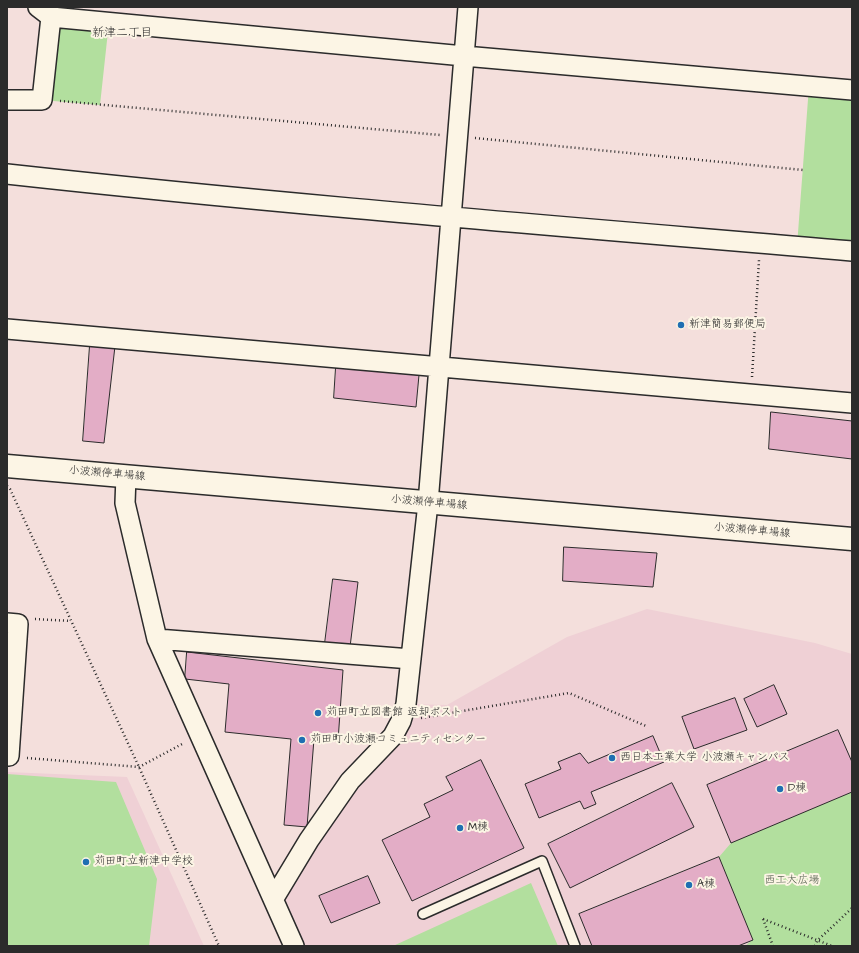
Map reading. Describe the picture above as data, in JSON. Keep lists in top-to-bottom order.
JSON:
{
  "streets": {
    "main road": ["小波瀬停車場線"]
  },
  "districts": ["新津二丁目"],
  "parks": ["西工大広場"],
  "places": [
    "新津簡易郵便局",
    "苅田町立図書館 返却ポスト",
    "苅田町小波瀬コミュニティセンター",
    "西日本工業大学 小波瀬キャンパス",
    "D棟",
    "M棟",
    "苅田町立新津中学校",
    "A棟"
  ]
}
